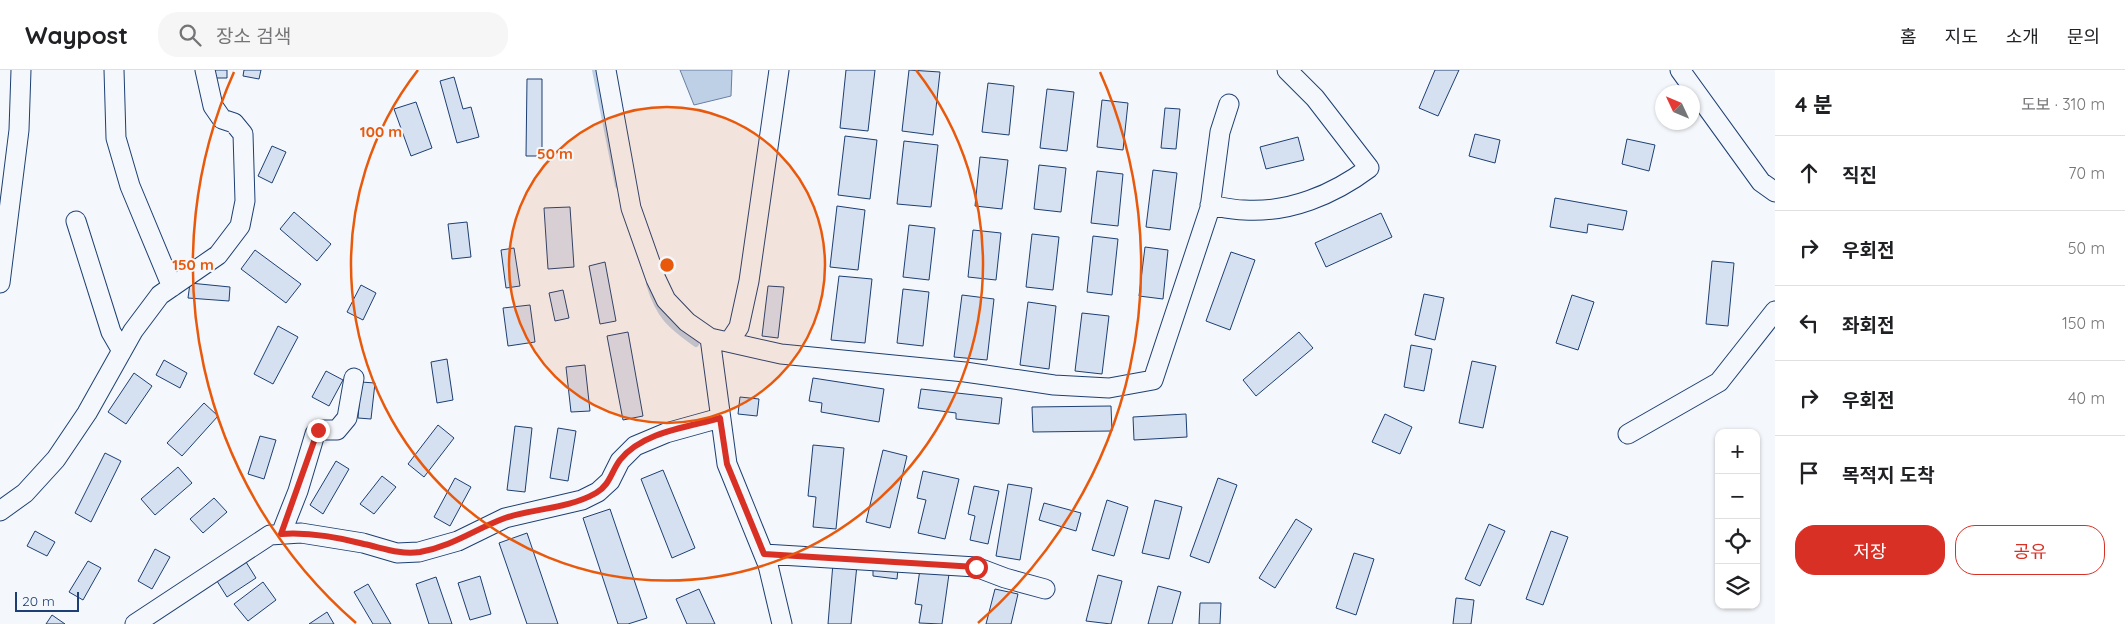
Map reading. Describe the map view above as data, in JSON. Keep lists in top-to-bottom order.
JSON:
{
  "scale_bar": "20 m",
  "north": "top left",
  "page": {
    "header": "Waypost",
    "search": "장소 검색",
    "nav": [
      "홈",
      "지도",
      "소개",
      "문의"
    ],
    "heading": ["4 분", "도보 · 310 m"],
    "list": [
      ["직진", "70 m"],
      ["우회전", "50 m"],
      ["좌회전", "150 m"],
      ["우회전", "40 m"],
      "목적지 도착"
    ],
    "map_buttons": ["+", "−"],
    "buttons": ["저장", "공유"],
    "scale": "20 m"
  },
  "rings": ["100 m", "50 m", "150 m"]
}
